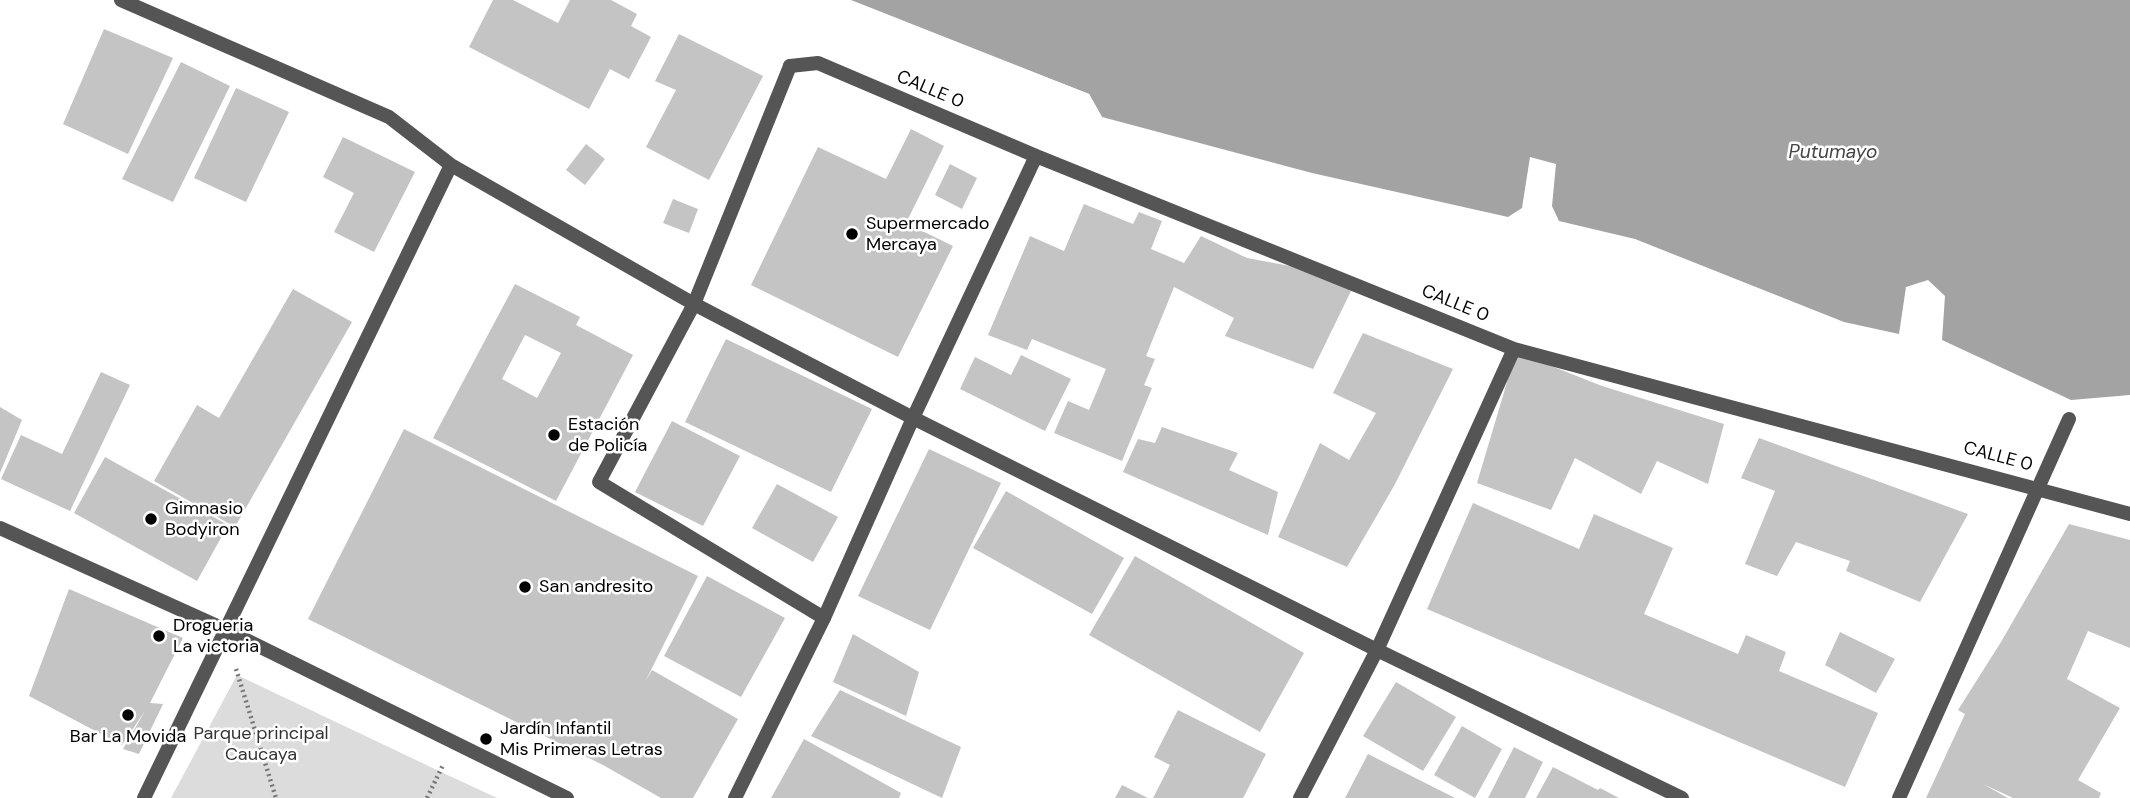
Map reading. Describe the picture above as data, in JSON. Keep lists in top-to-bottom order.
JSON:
{
  "streets": {
    "street": ["CALLE 0"]
  },
  "water": ["Putumayo"],
  "parks": ["Parque principal Caucaya"],
  "places": [
    "Supermercado Mercaya",
    "Estación de Policía",
    "Gimnasio Bodyiron",
    "San andresito",
    "Drogueria La victoria",
    "Bar La Movida",
    "Jardín Infantil Mis Primeras Letras"
  ]
}
